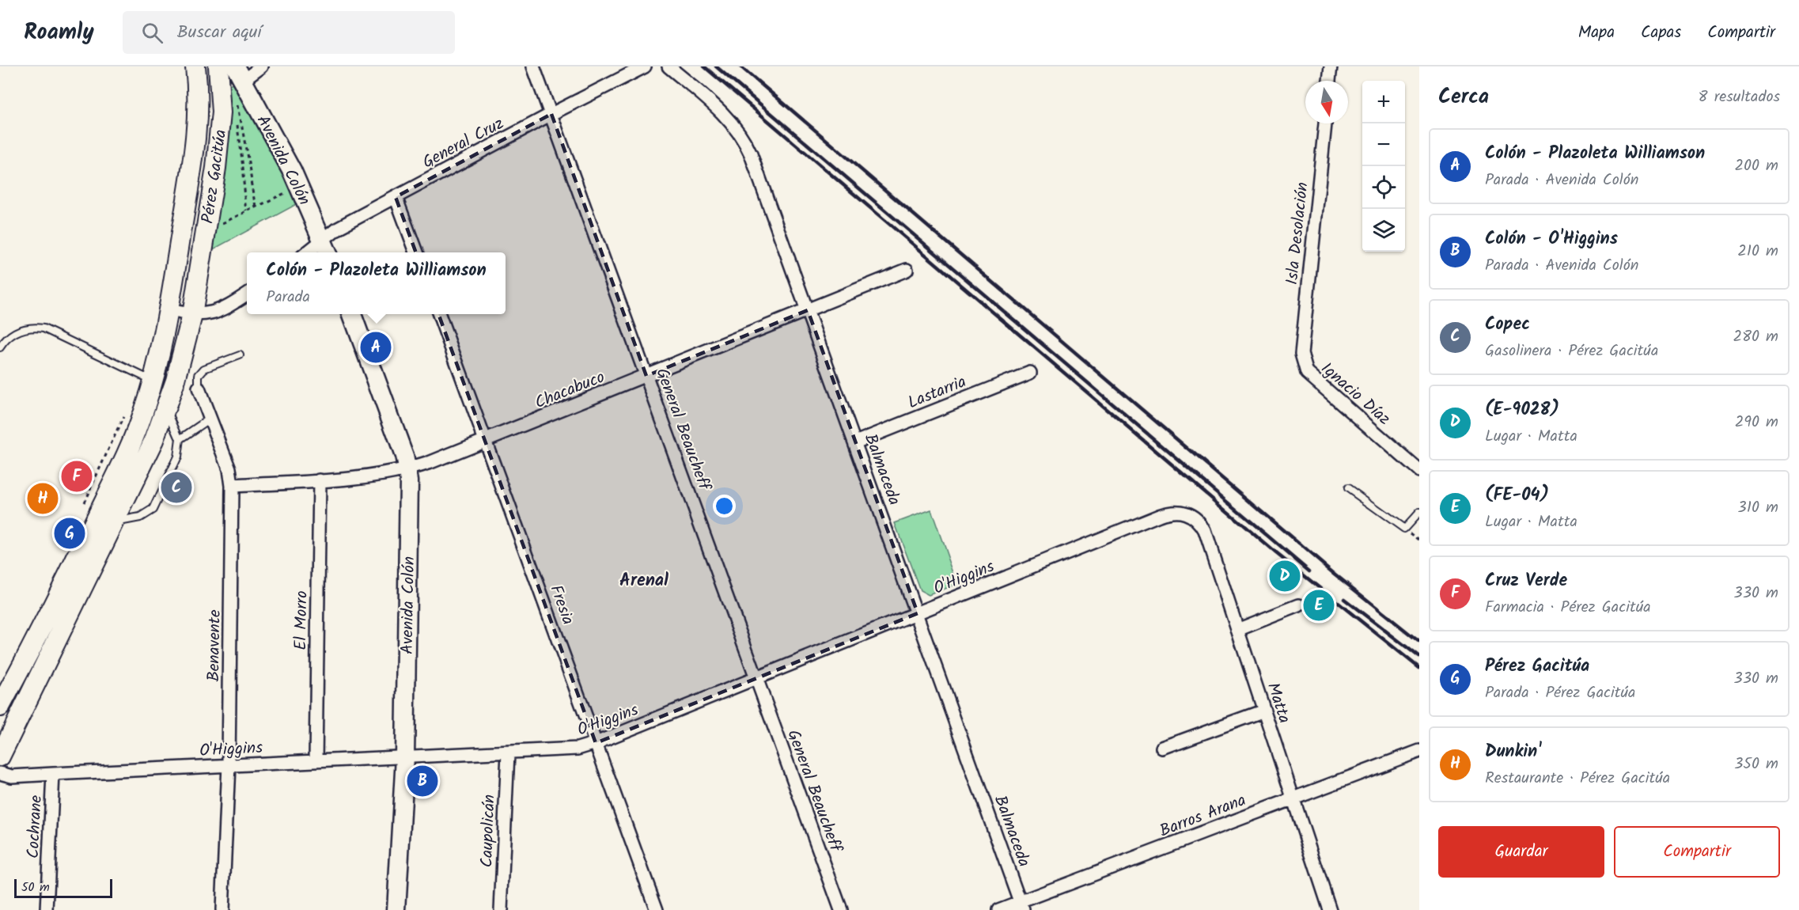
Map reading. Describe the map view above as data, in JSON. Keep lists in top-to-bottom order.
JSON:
{
  "streets": {
    "main road": ["Avenida Colón", "Pérez Gacitúa"],
    "street": [
      "General Cruz",
      "Isla Desolación",
      "Chacabuco",
      "Lastarria",
      "Ignacio Díaz",
      "General Beaucheff",
      "Balmaceda",
      "O'Higgins",
      "Fresia",
      "El Morro",
      "Benavente",
      "Matta",
      "Barros Arana",
      "Cochrane",
      "Caupolicán"
    ]
  },
  "crossings": [
    ["General Cruz", "Avenida Colón"],
    ["General Cruz", "General Beaucheff"],
    ["Avenida Colón", "Chacabuco"],
    ["Avenida Colón", "O'Higgins"],
    ["Isla Desolación", "Ignacio Díaz"],
    ["Chacabuco", "General Beaucheff"],
    ["Chacabuco", "Balmaceda"],
    ["Chacabuco", "Fresia"],
    ["Chacabuco", "El Morro"],
    ["Chacabuco", "Benavente"],
    ["Lastarria", "Balmaceda"],
    ["General Beaucheff", "O'Higgins"],
    ["Balmaceda", "O'Higgins"],
    ["Balmaceda", "Barros Arana"],
    ["O'Higgins", "Fresia"],
    ["O'Higgins", "El Morro"],
    ["O'Higgins", "Benavente"],
    ["O'Higgins", "Matta"],
    ["O'Higgins", "Cochrane"],
    ["O'Higgins", "Caupolicán"],
    ["Matta", "Barros Arana"]
  ],
  "districts": ["Arenal"],
  "scale_bar": "50 m",
  "north": "bottom",
  "page": {
    "header": "Roamly",
    "search": "Buscar aquí",
    "nav": ["Mapa", "Capas", "Compartir"],
    "heading": ["Cerca", "8 resultados"],
    "map_buttons": ["+", "−"],
    "list": [
      {
        "mark": "A",
        "name": "Colón - Plazoleta Williamson",
        "note": "Parada · Avenida Colón",
        "value": "200 m"
      },
      {
        "mark": "B",
        "name": "Colón - O'Higgins",
        "note": "Parada · Avenida Colón",
        "value": "210 m"
      },
      {
        "mark": "C",
        "name": "Copec",
        "note": "Gasolinera · Pérez Gacitúa",
        "value": "280 m"
      },
      {
        "mark": "D",
        "name": "(E-9028)",
        "note": "Lugar · Matta",
        "value": "290 m"
      },
      {
        "mark": "E",
        "name": "(FE-04)",
        "note": "Lugar · Matta",
        "value": "310 m"
      },
      {
        "mark": "F",
        "name": "Cruz Verde",
        "note": "Farmacia · Pérez Gacitúa",
        "value": "330 m"
      },
      {
        "mark": "G",
        "name": "Pérez Gacitúa",
        "note": "Parada · Pérez Gacitúa",
        "value": "330 m"
      },
      {
        "mark": "H",
        "name": "Dunkin'",
        "note": "Restaurante · Pérez Gacitúa",
        "value": "350 m"
      }
    ],
    "popup": ["Colón - Plazoleta Williamson", "Parada"],
    "pins": [
      "A",
      "F",
      "C",
      "H",
      "G",
      "D",
      "E",
      "B"
    ],
    "buttons": ["Guardar", "Compartir"],
    "scale": "50 m"
  }
}
